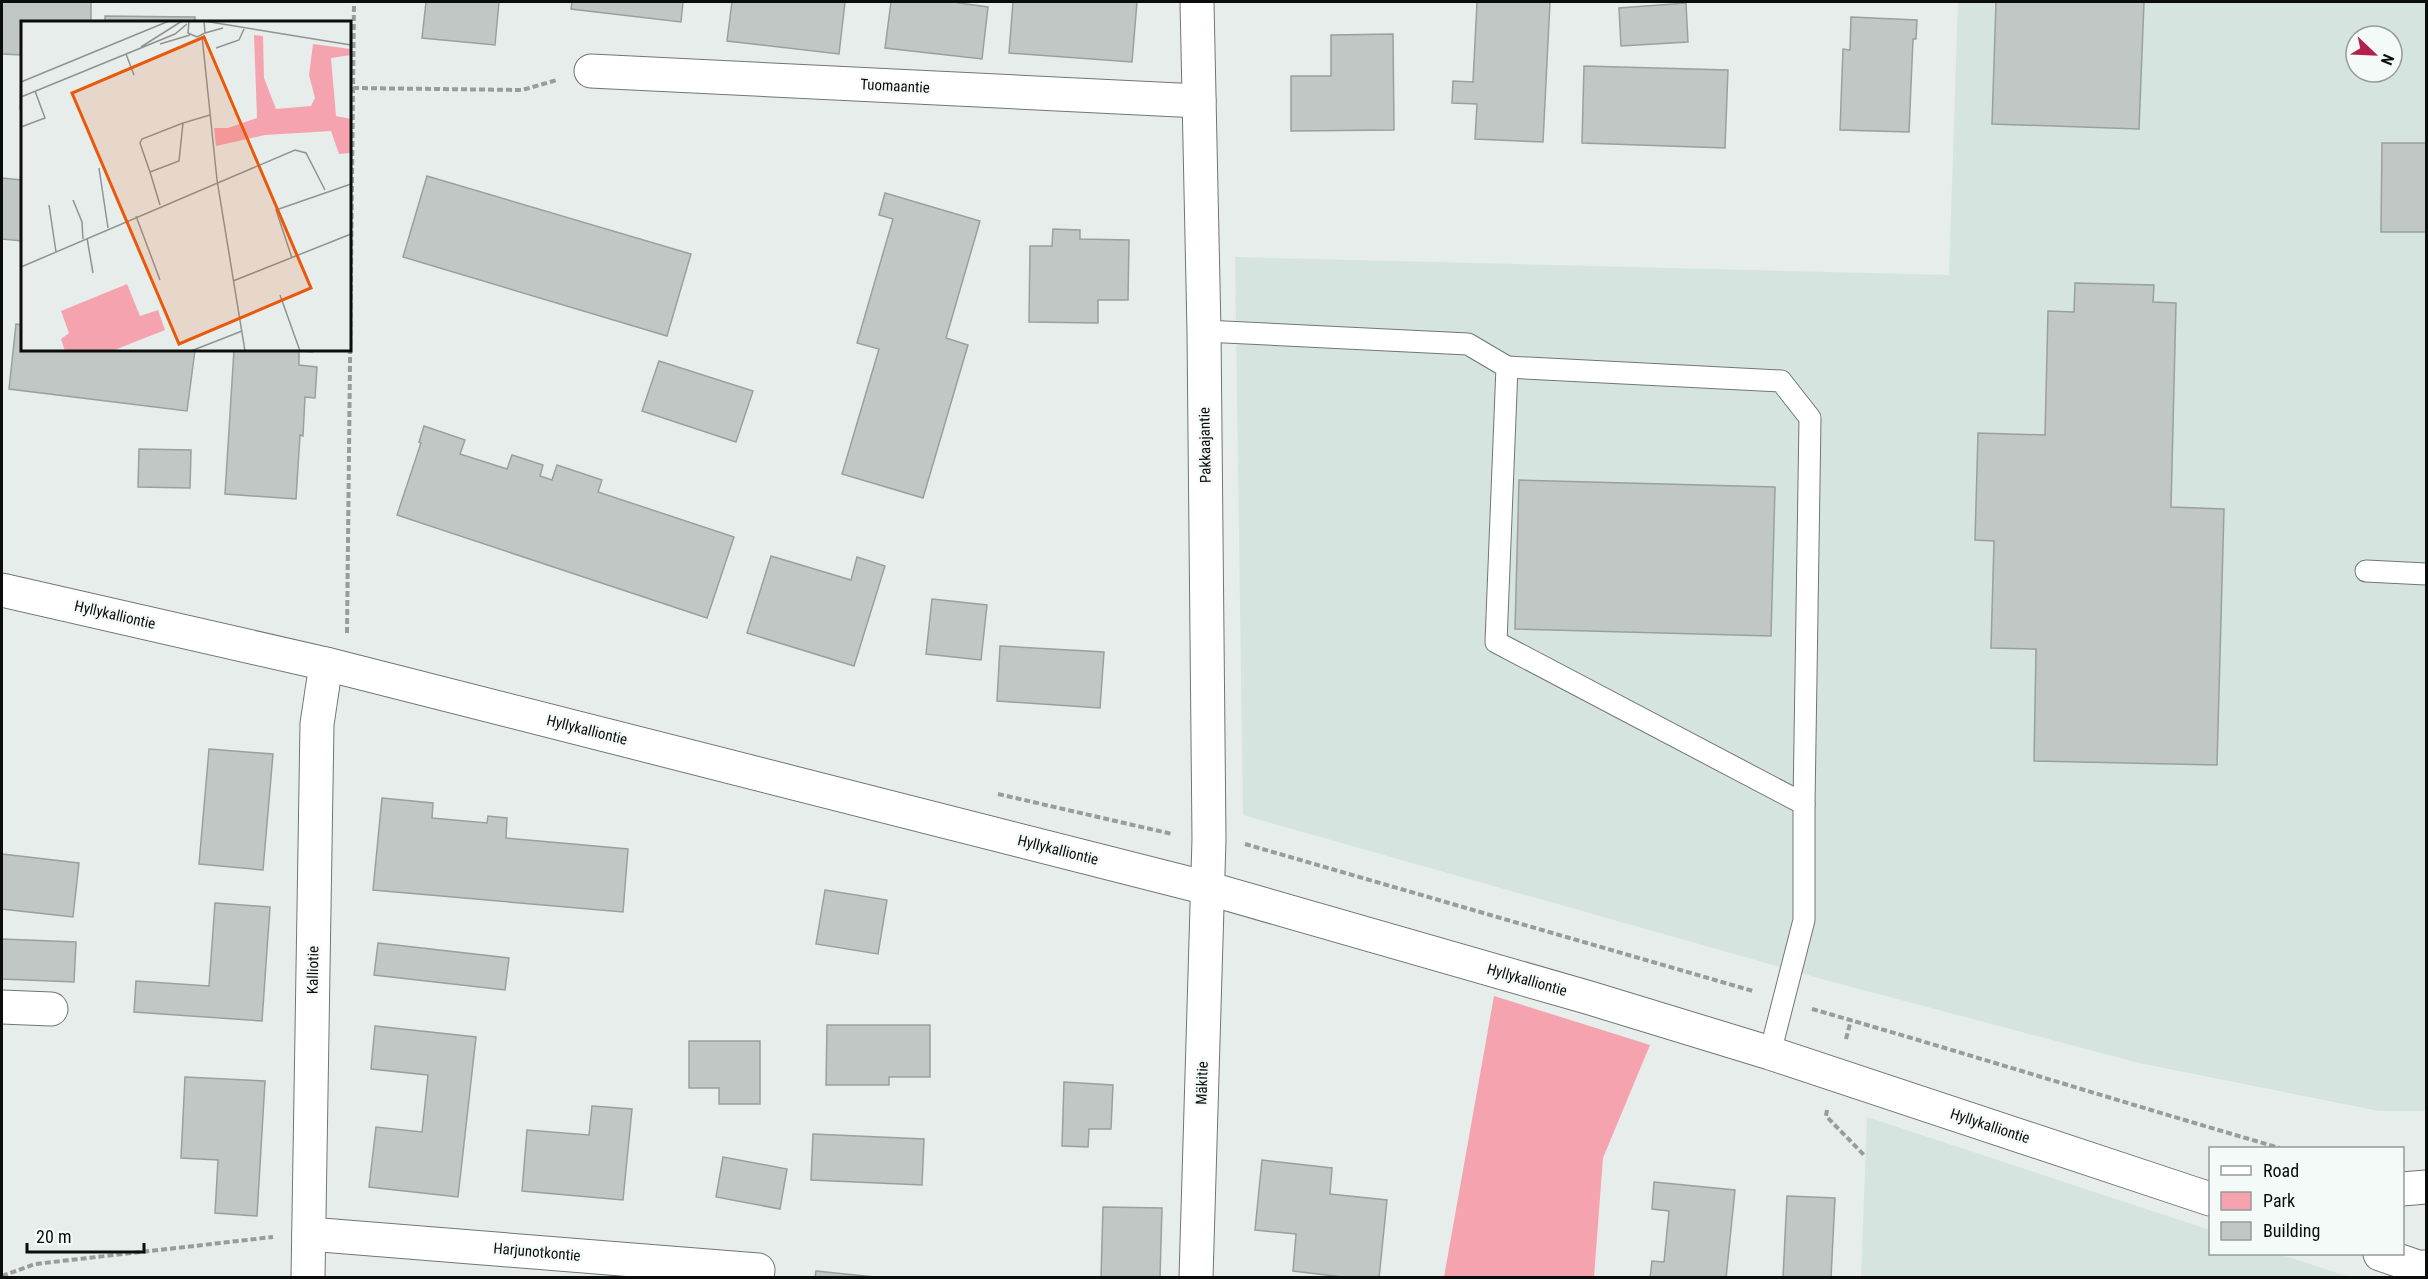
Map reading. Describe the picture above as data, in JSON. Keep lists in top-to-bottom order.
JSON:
{
  "streets": {
    "street": [
      "Tuomaantie",
      "Pakkaajantie",
      "Hyllykalliontie",
      "Kalliotie",
      "Mäkitie",
      "Harjunotkontie"
    ]
  },
  "crossings": [
    ["Tuomaantie", "Pakkaajantie"],
    ["Pakkaajantie", "Hyllykalliontie"],
    ["Pakkaajantie", "Mäkitie"],
    ["Hyllykalliontie", "Kalliotie"],
    ["Hyllykalliontie", "Mäkitie"],
    ["Kalliotie", "Harjunotkontie"]
  ],
  "legend": ["Road", "Park", "Building"],
  "scale_bar": "20 m",
  "north": "bottom right"
}
